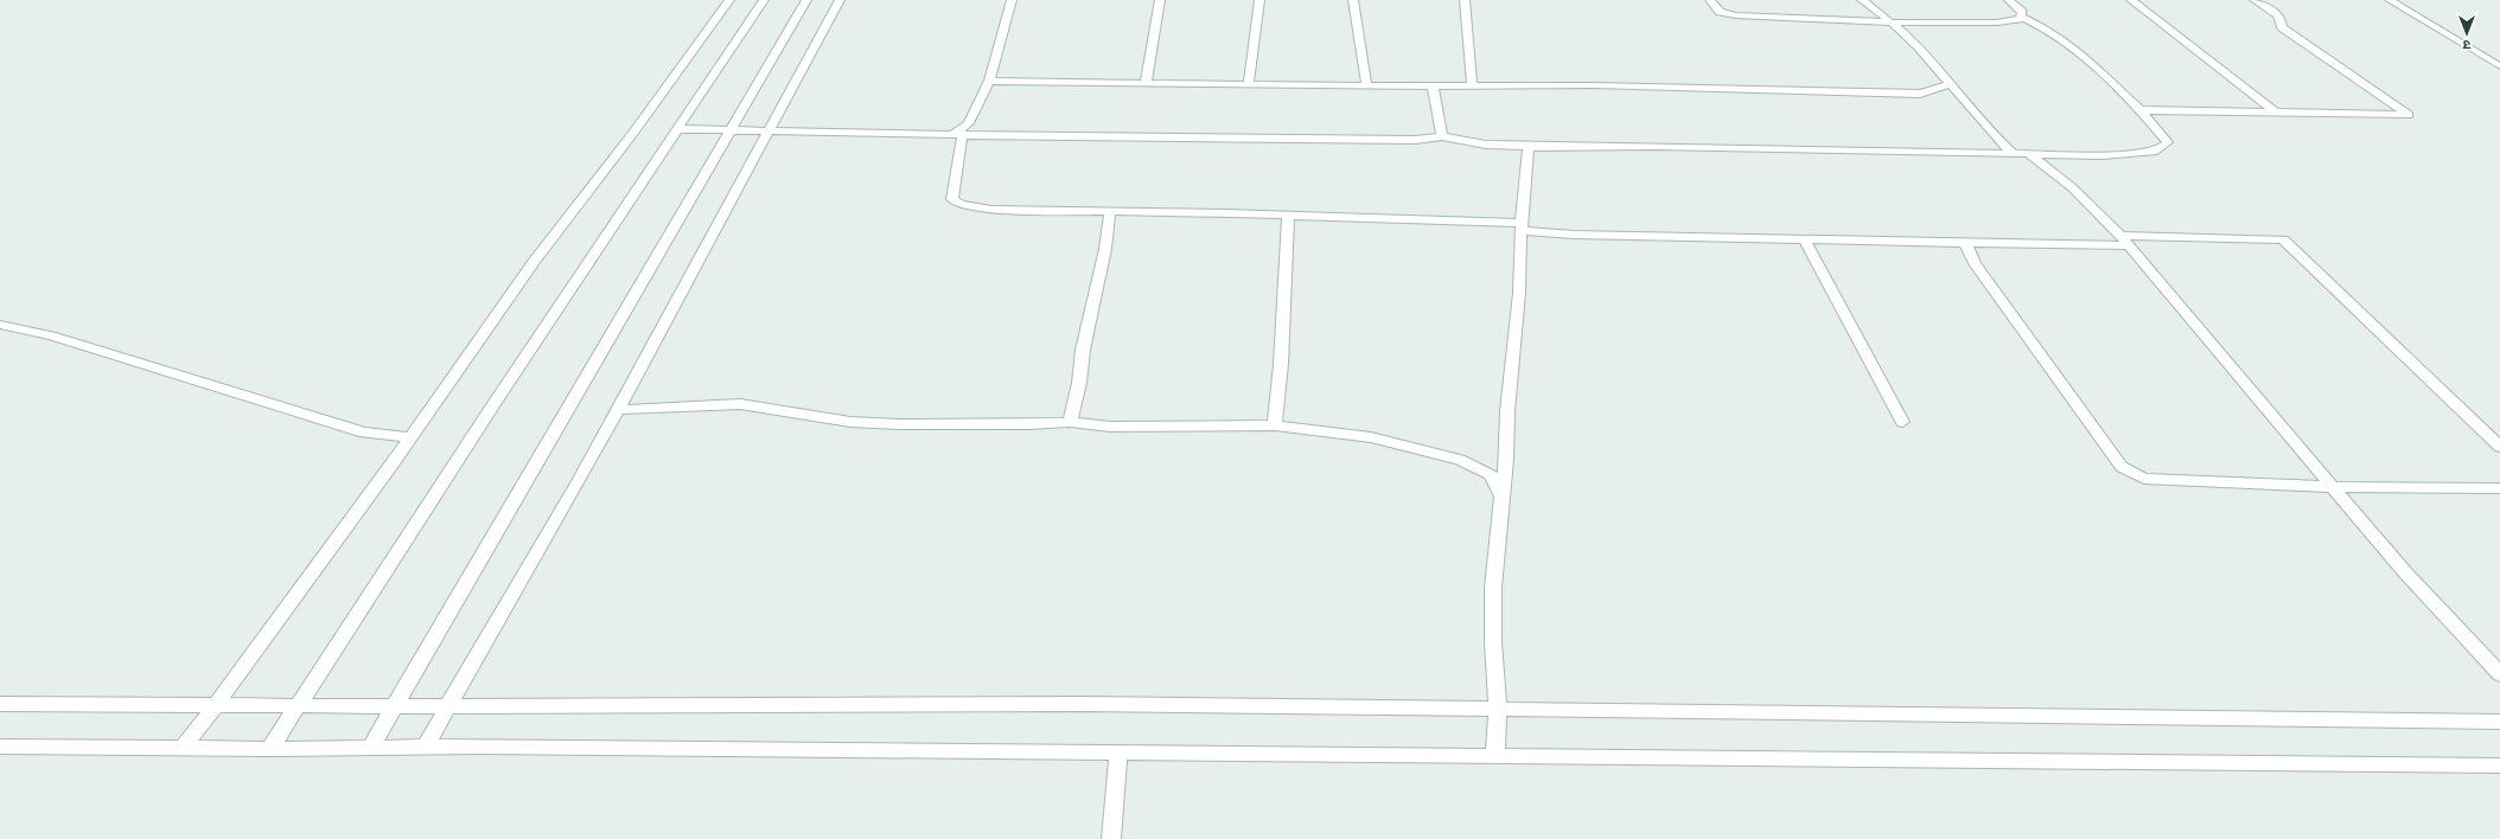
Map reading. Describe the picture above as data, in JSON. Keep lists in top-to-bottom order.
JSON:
{
  "north": "bottom"
}
